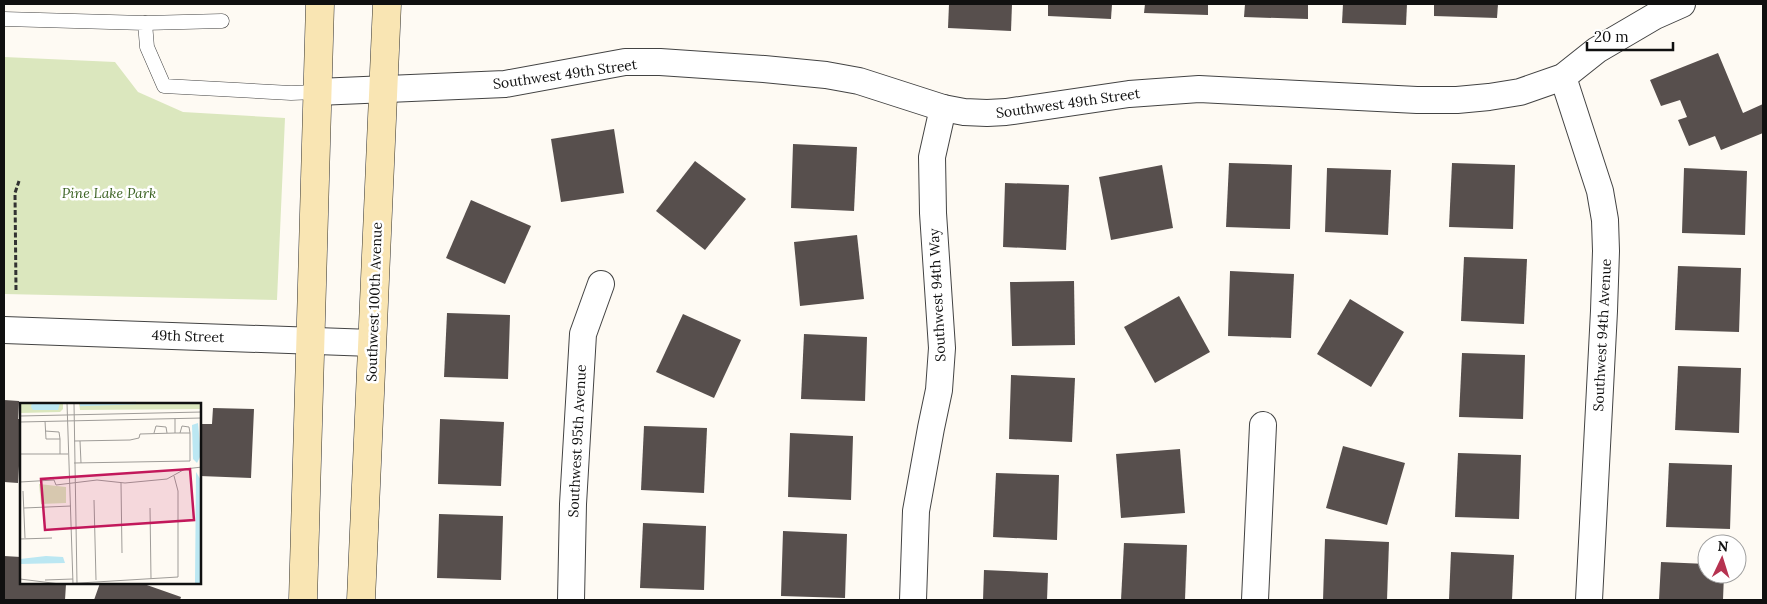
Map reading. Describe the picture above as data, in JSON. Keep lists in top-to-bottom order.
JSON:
{
  "streets": {
    "main road": ["Southwest 100th Avenue"],
    "street": [
      "Southwest 49th Street",
      "Southwest 94th Way",
      "Southwest 94th Avenue",
      "49th Street",
      "Southwest 95th Avenue"
    ]
  },
  "crossings": [
    ["Southwest 49th Street", "Southwest 94th Way"],
    ["Southwest 49th Street", "Southwest 100th Avenue"],
    ["Southwest 49th Street", "Southwest 94th Avenue"],
    ["Southwest 100th Avenue", "49th Street"]
  ],
  "parks": ["Pine Lake Park"],
  "scale_bar": "20 m",
  "north": "top"
}
